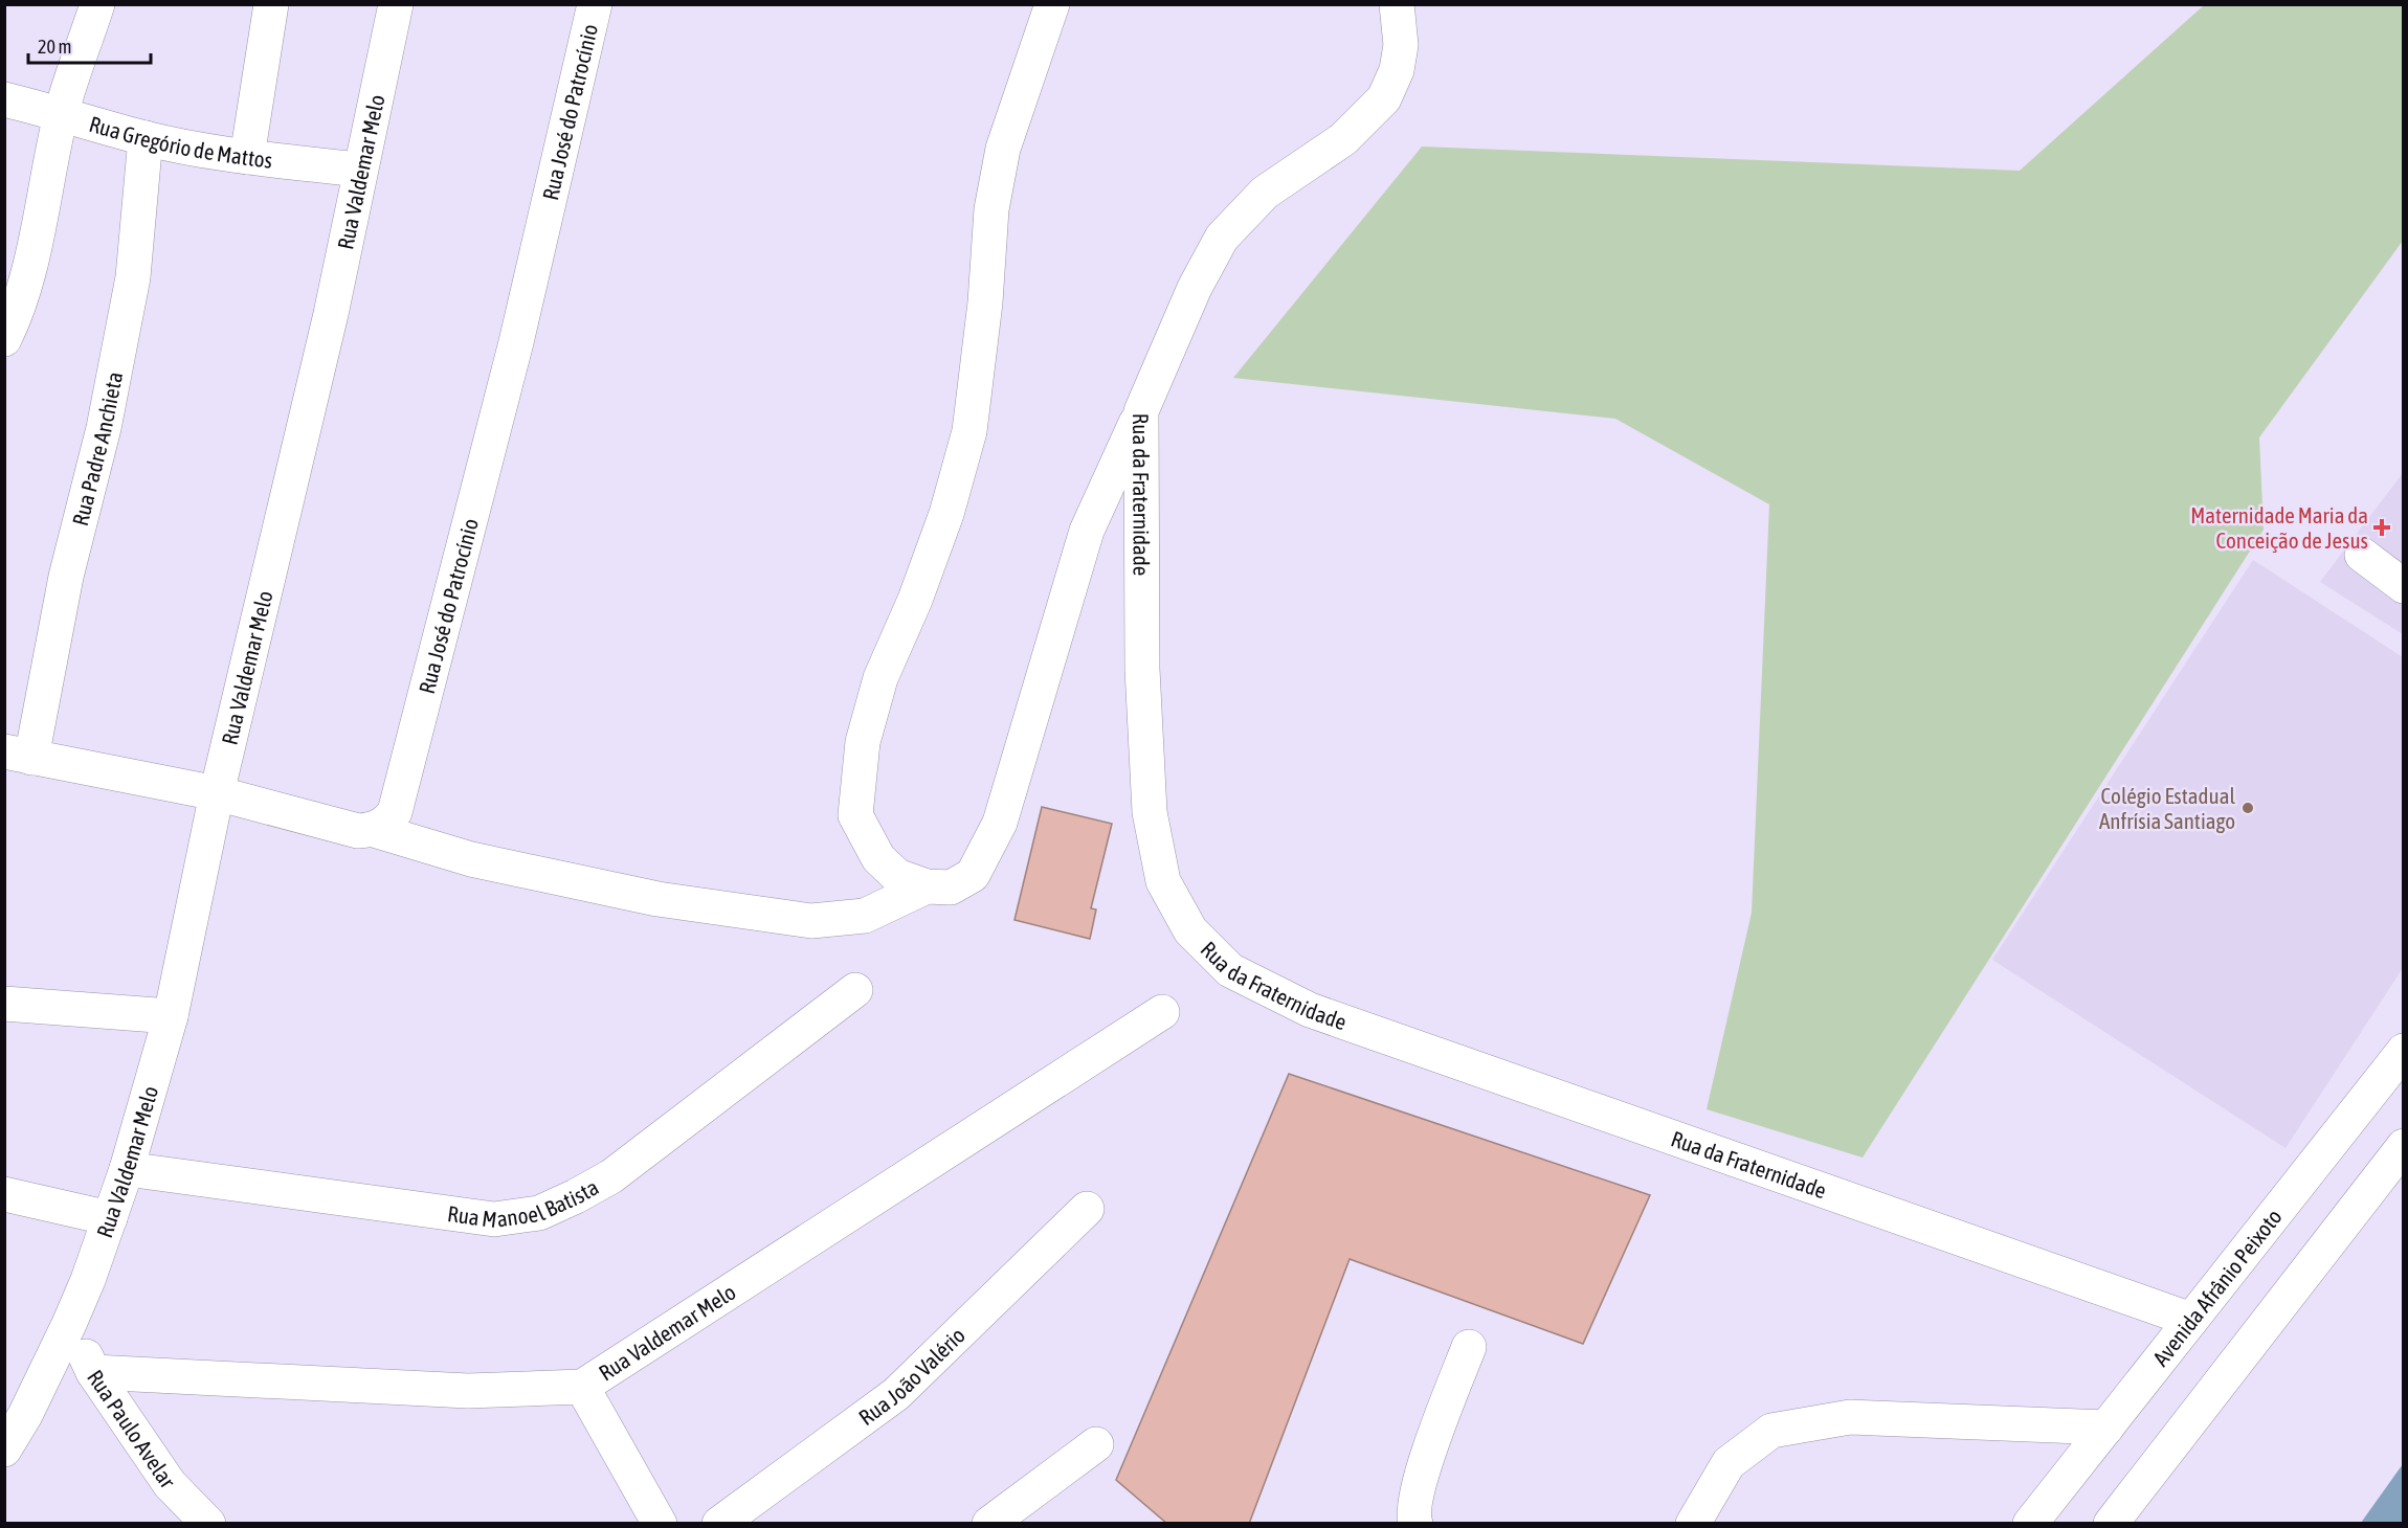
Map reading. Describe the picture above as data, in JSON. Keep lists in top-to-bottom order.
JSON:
{
  "streets": {
    "street": [
      "Rua José do Patrocínio",
      "Rua Gregório de Mattos",
      "Rua Valdemar Melo",
      "Rua Padre Anchieta",
      "Rua da Fraternidade",
      "Rua Manoel Batista",
      "Avenida Afrânio Peixoto",
      "Rua João Valério",
      "Rua Paulo Avelar"
    ]
  },
  "crossings": [
    ["Rua Gregório de Mattos", "Rua Valdemar Melo"],
    ["Rua Gregório de Mattos", "Rua Padre Anchieta"],
    ["Rua Valdemar Melo", "Rua Manoel Batista"],
    ["Rua Valdemar Melo", "Rua Paulo Avelar"],
    ["Rua da Fraternidade", "Avenida Afrânio Peixoto"]
  ],
  "places": {
    "health": ["Maternidade Maria da Conceição de Jesus"],
    "other": ["Colégio Estadual Anfrísia Santiago"]
  },
  "scale_bar": "20 m"
}
